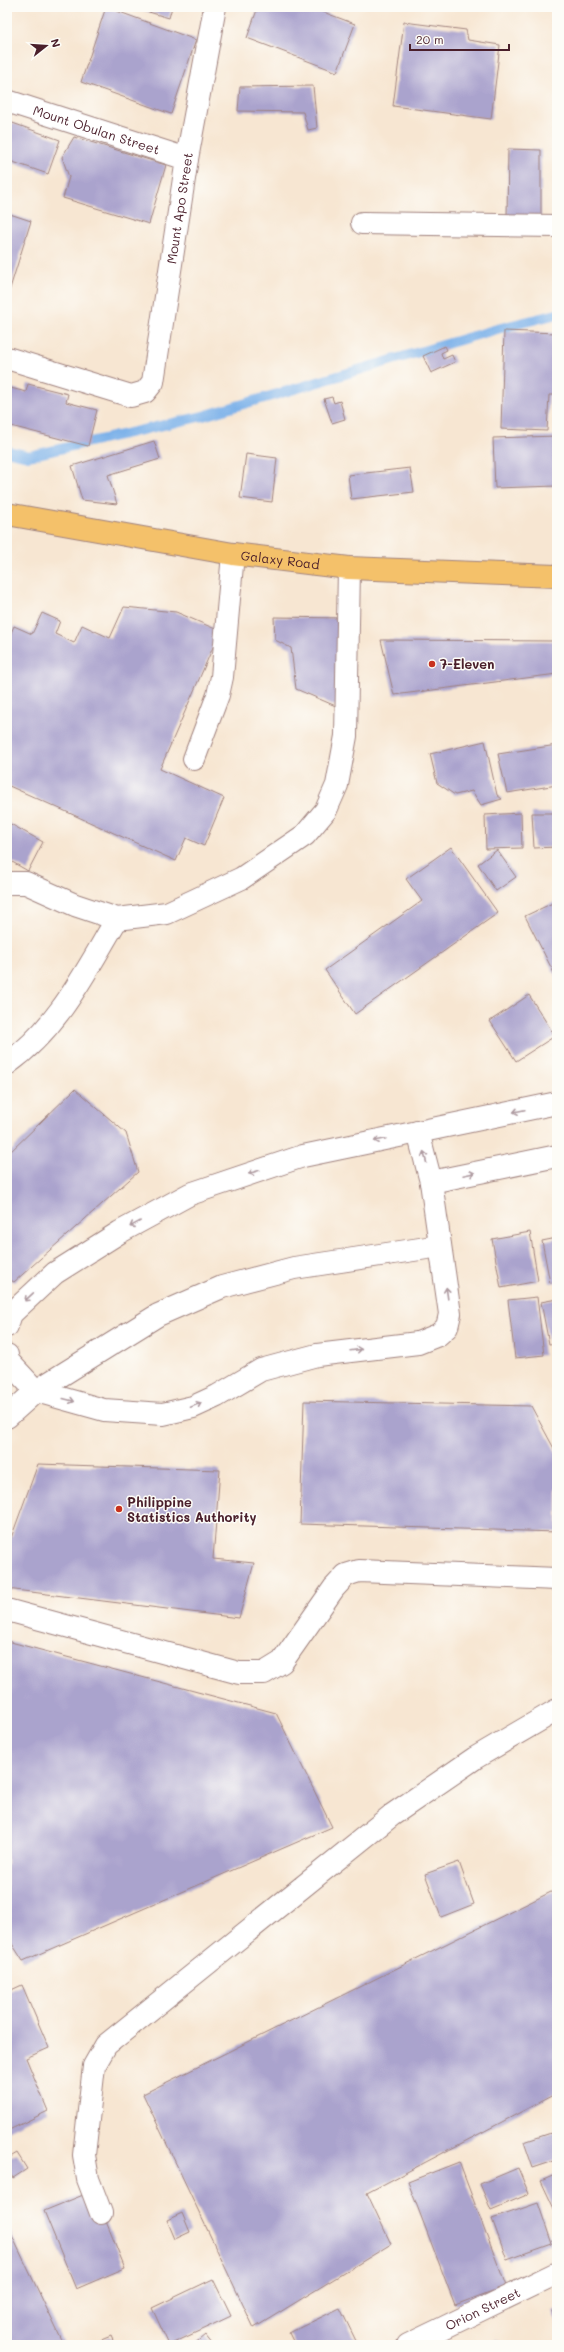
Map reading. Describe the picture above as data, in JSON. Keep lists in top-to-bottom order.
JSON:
{
  "streets": {
    "main road": ["Galaxy Road"],
    "street": ["Mount Obulan Street", "Mount Apo Street", "Orion Street"]
  },
  "crossings": [
    ["Mount Obulan Street", "Mount Apo Street"]
  ],
  "places": ["7-Eleven", "Philippine Statistics Authority"],
  "scale_bar": "20 m",
  "north": "right"
}
